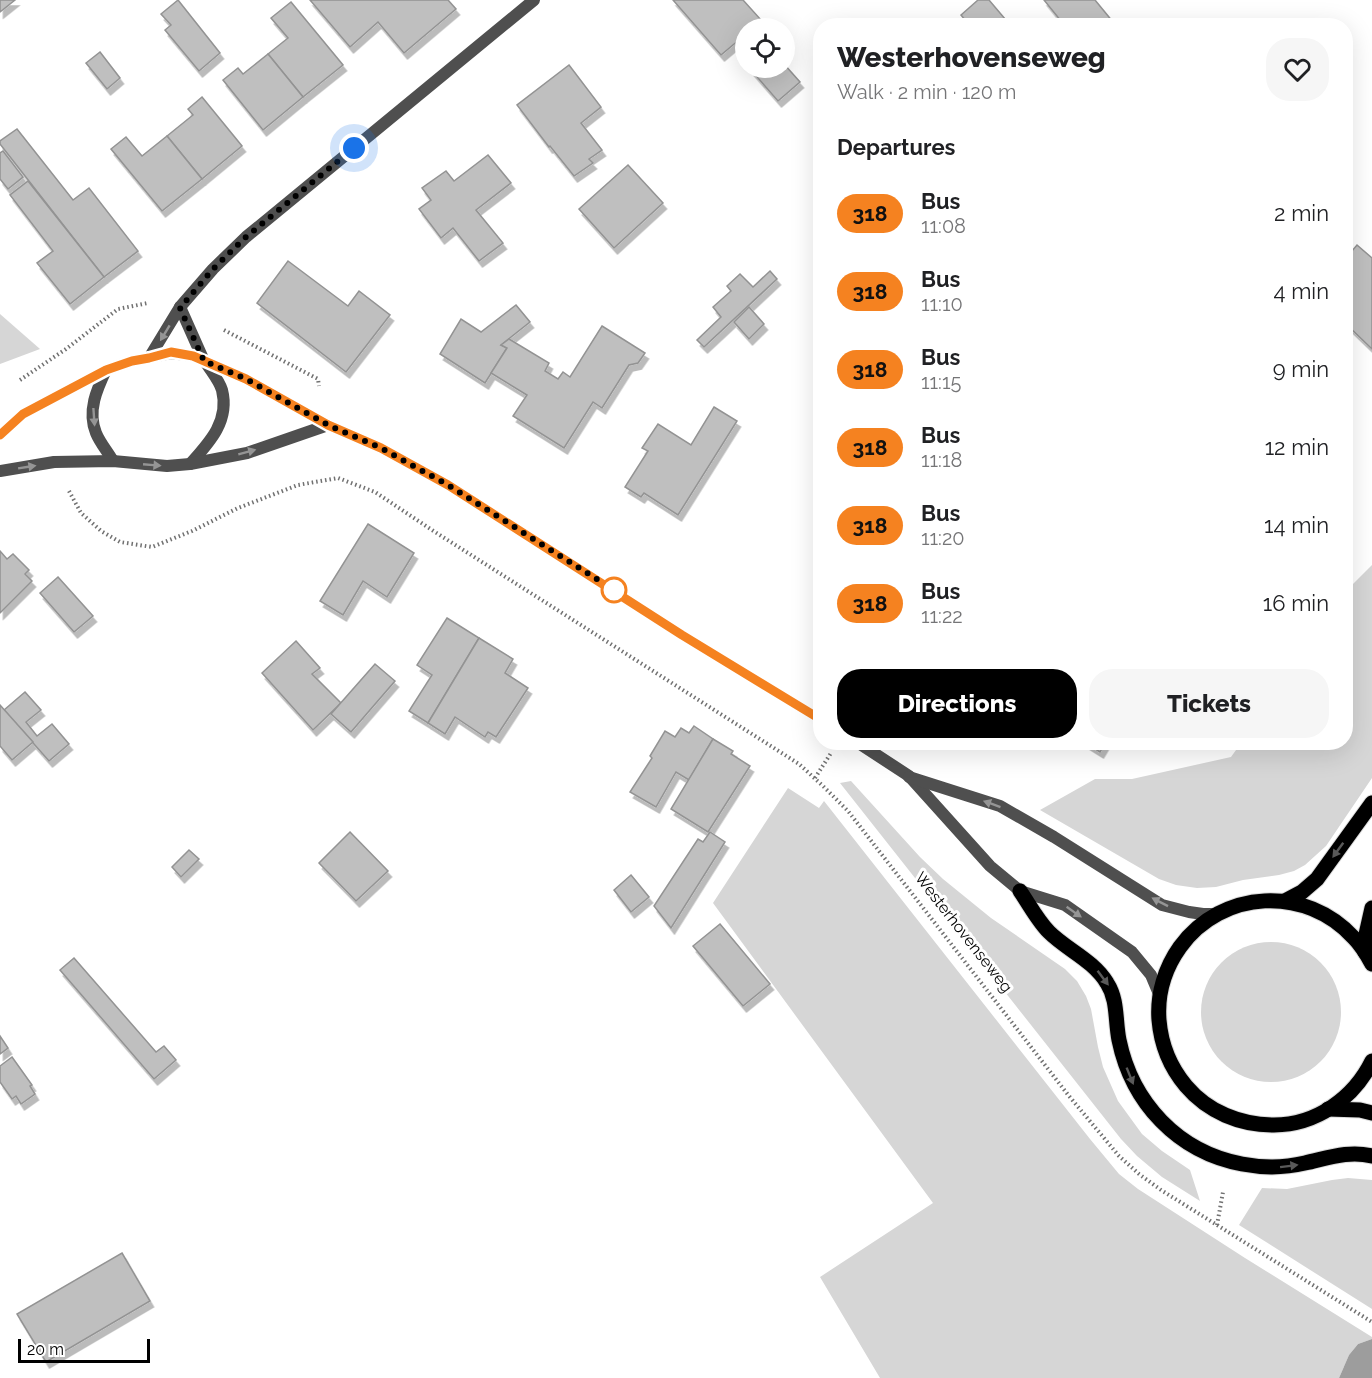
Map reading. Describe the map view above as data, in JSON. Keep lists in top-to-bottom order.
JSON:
{
  "streets": {
    "path": ["Westerhovenseweg"]
  },
  "lines": ["bus line 318"],
  "scale_bar": "20 m",
  "page": {
    "heading": [
      ["Westerhovenseweg", "Walk · 2 min · 120 m"],
      "Departures"
    ],
    "list": [
      {
        "mark": "318",
        "name": "Bus",
        "note": "11:08",
        "value": "2 min"
      },
      {
        "mark": "318",
        "name": "Bus",
        "note": "11:10",
        "value": "4 min"
      },
      {
        "mark": "318",
        "name": "Bus",
        "note": "11:15",
        "value": "9 min"
      },
      {
        "mark": "318",
        "name": "Bus",
        "note": "11:18",
        "value": "12 min"
      },
      {
        "mark": "318",
        "name": "Bus",
        "note": "11:20",
        "value": "14 min"
      },
      {
        "mark": "318",
        "name": "Bus",
        "note": "11:22",
        "value": "16 min"
      }
    ],
    "buttons": ["Directions", "Tickets"],
    "scale": "20 m"
  }
}
